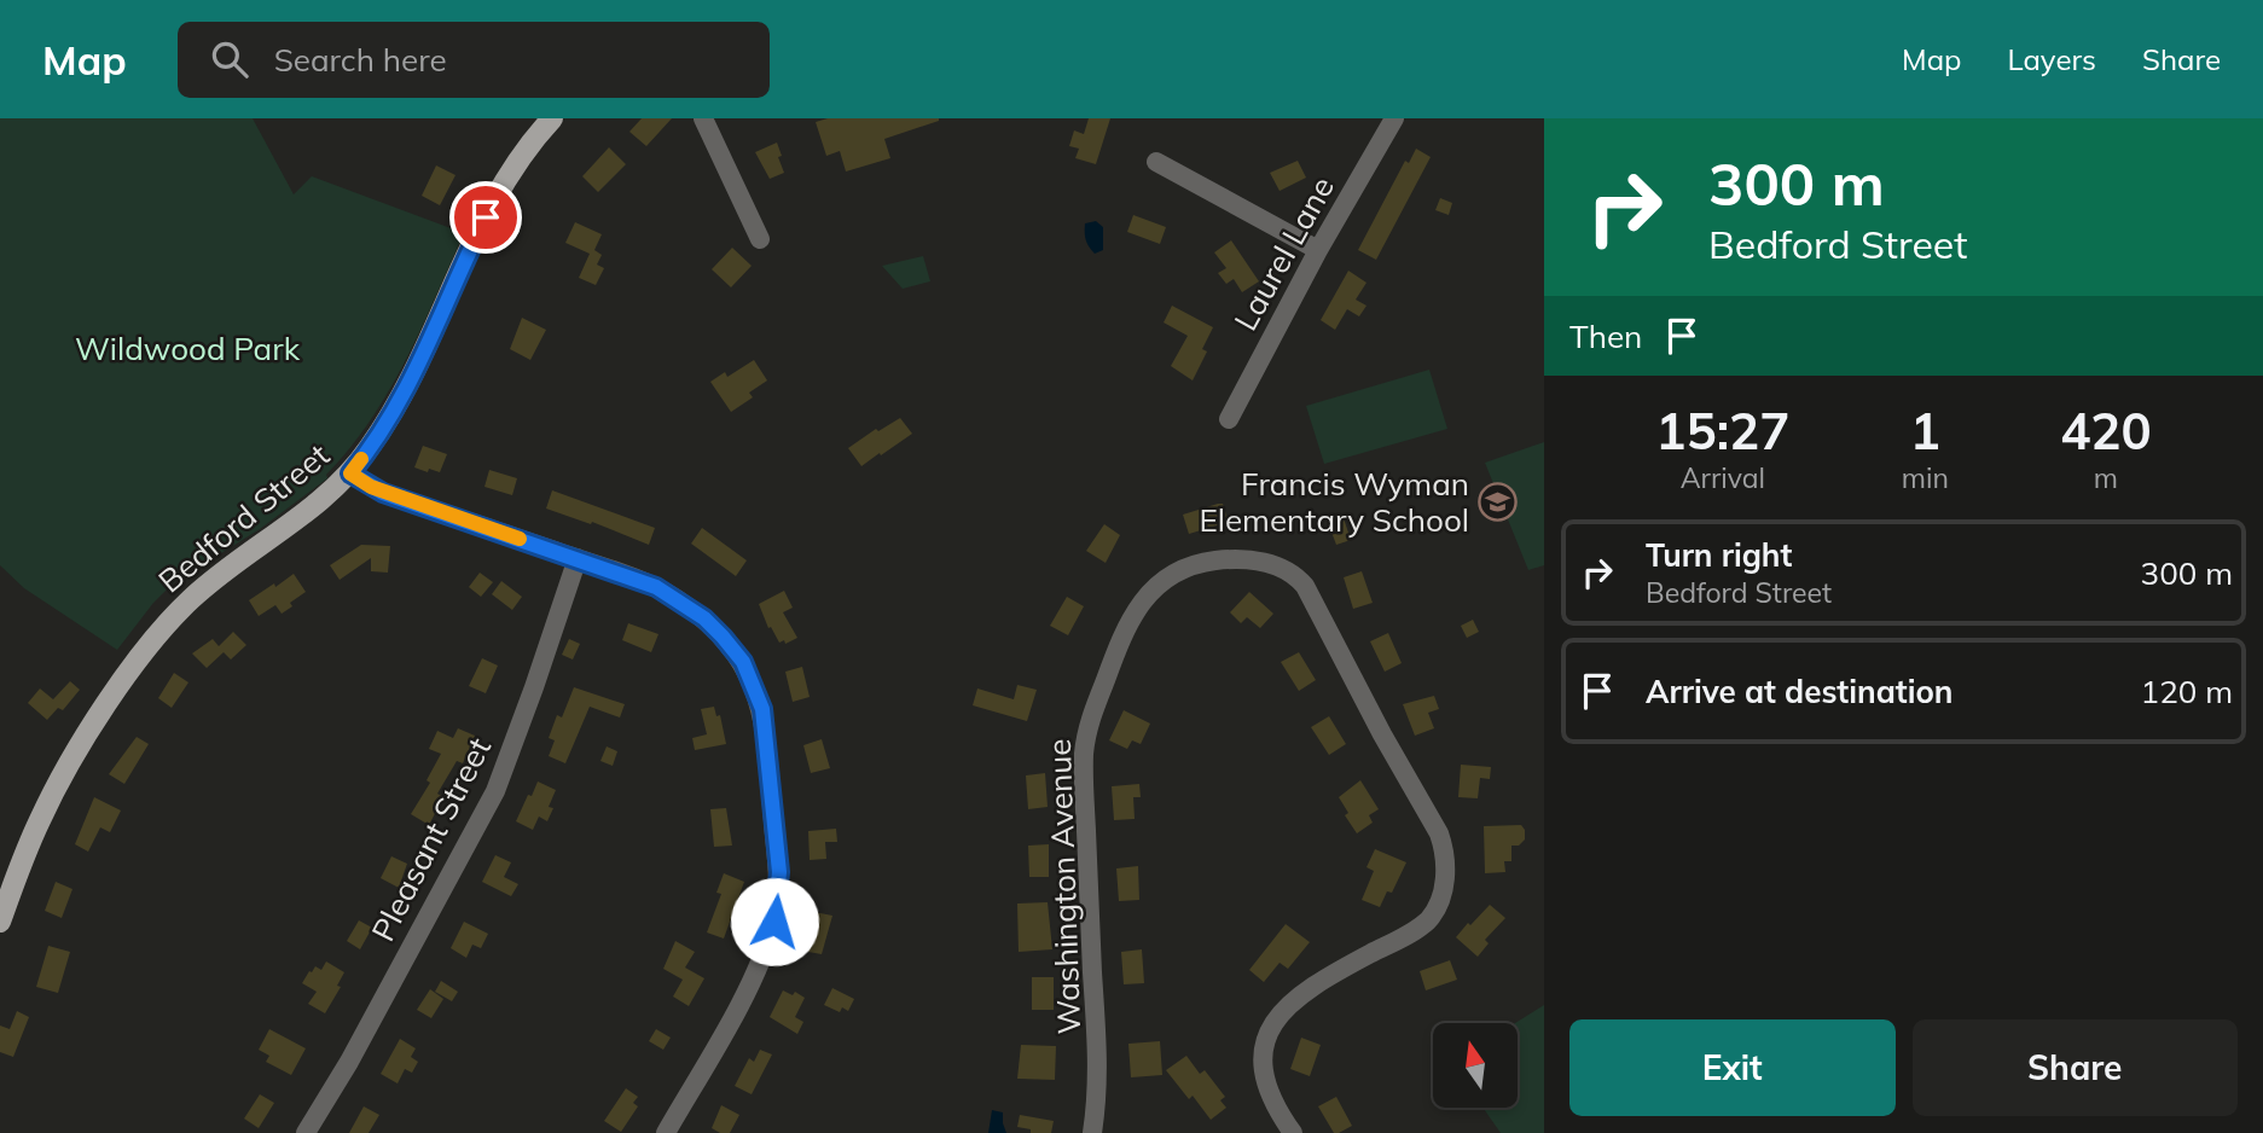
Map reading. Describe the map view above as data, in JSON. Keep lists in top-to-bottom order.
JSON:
{
  "streets": {
    "main road": ["Bedford Street"],
    "street": ["Laurel Lane", "Pleasant Street", "Washington Avenue"]
  },
  "parks": ["Wildwood Park"],
  "places": {
    "school or university": ["Francis Wyman Elementary School"]
  },
  "north": "top",
  "page": {
    "header": "Map",
    "search": "Search here",
    "nav": ["Map", "Layers", "Share"],
    "turn": ["300 m", "Bedford Street"],
    "then": "Then",
    "eta": [
      "15:27",
      "Arrival",
      "1",
      "min",
      "420",
      "m"
    ],
    "list": [
      {
        "name": "Turn right",
        "note": "Bedford Street",
        "value": "300 m"
      },
      {
        "name": "Arrive at destination",
        "value": "120 m"
      }
    ],
    "buttons": ["Exit", "Share"]
  }
}
